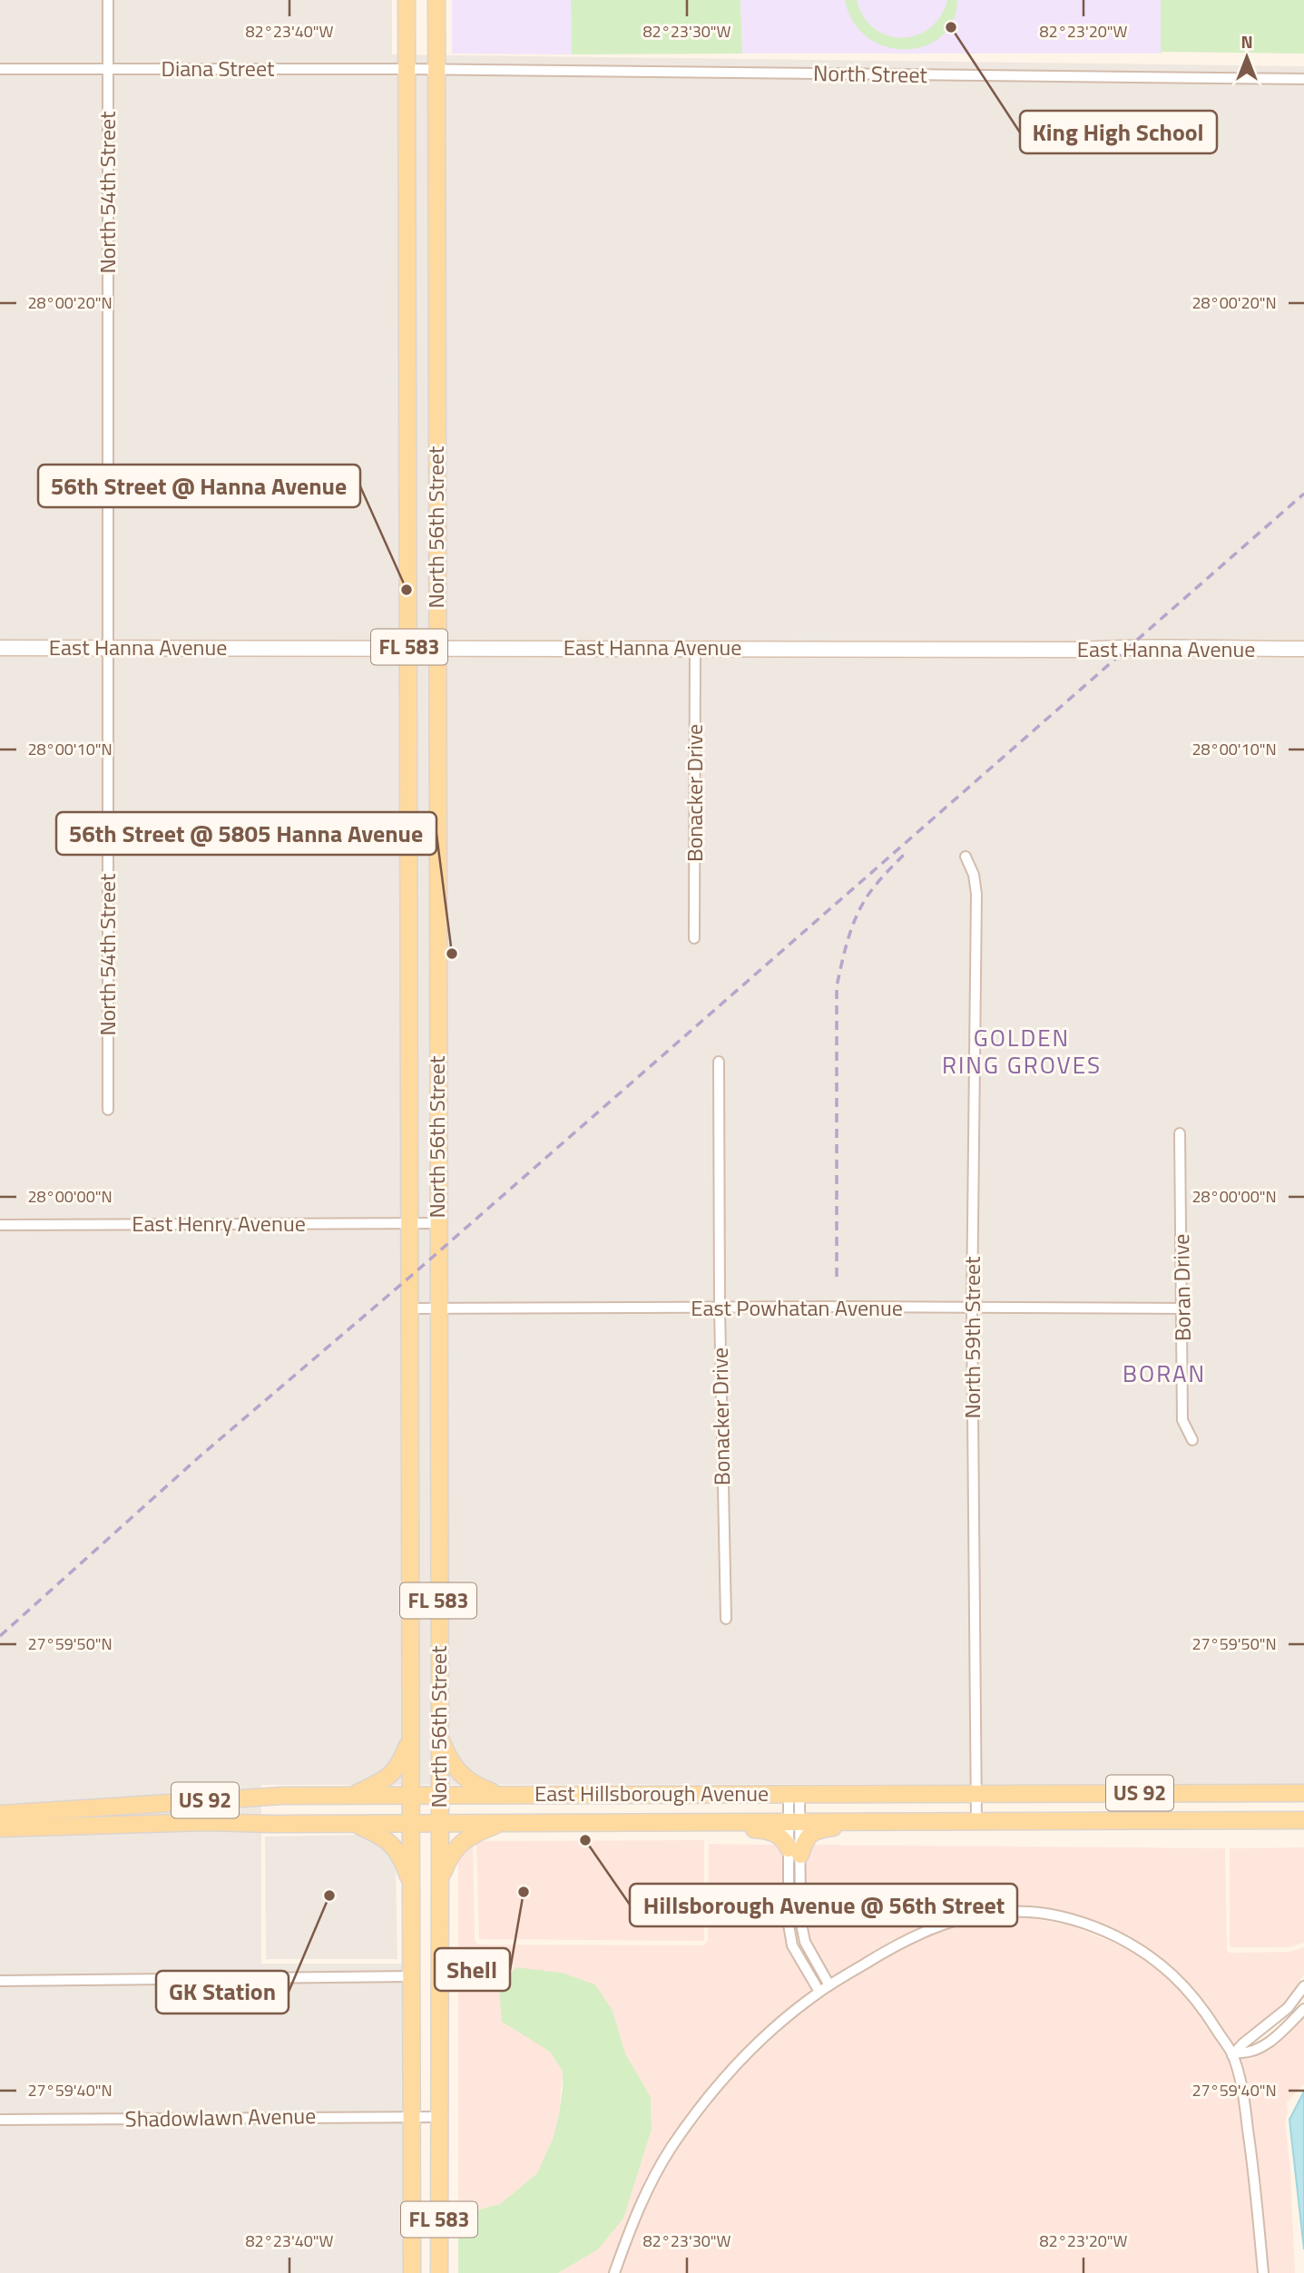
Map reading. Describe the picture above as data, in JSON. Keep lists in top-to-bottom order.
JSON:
{
  "streets": {
    "main road": [
      "North 56th Street",
      "FL 583",
      "US 92",
      "East Hillsborough Avenue"
    ],
    "street": [
      "Diana Street",
      "North Street",
      "North 54th Street",
      "East Hanna Avenue",
      "Bonacker Drive",
      "East Henry Avenue",
      "Boran Drive",
      "East Powhatan Avenue",
      "North 59th Street",
      "Shadowlawn Avenue"
    ]
  },
  "crossings": [
    ["Diana Street", "North Street"],
    ["Diana Street", "North 54th Street"],
    ["Diana Street", "North 56th Street"],
    ["North Street", "North 56th Street"],
    ["North 54th Street", "East Hanna Avenue"],
    ["North 56th Street", "East Hanna Avenue"],
    ["North 56th Street", "East Henry Avenue"],
    ["North 56th Street", "East Powhatan Avenue"],
    ["North 56th Street", "East Hillsborough Avenue"],
    ["North 56th Street", "Shadowlawn Avenue"],
    ["East Hanna Avenue", "Bonacker Drive"],
    ["Bonacker Drive", "East Powhatan Avenue"],
    ["Boran Drive", "East Powhatan Avenue"],
    ["East Powhatan Avenue", "North 59th Street"],
    ["North 59th Street", "East Hillsborough Avenue"]
  ],
  "districts": ["GOLDEN RING GROVES", "BORAN"],
  "places": [
    "King High School",
    "56th Street @ Hanna Avenue",
    "56th Street @ 5805 Hanna Avenue",
    "Hillsborough Avenue @ 56th Street",
    "Shell",
    "GK Station"
  ],
  "north": "top",
  "coordinates": [
    "82°23'40\"W",
    "82°23'30\"W",
    "82°23'20\"W",
    "28°00'20\"N",
    "28°00'10\"N",
    "28°00'00\"N",
    "27°59'50\"N",
    "27°59'40\"N"
  ]
}
